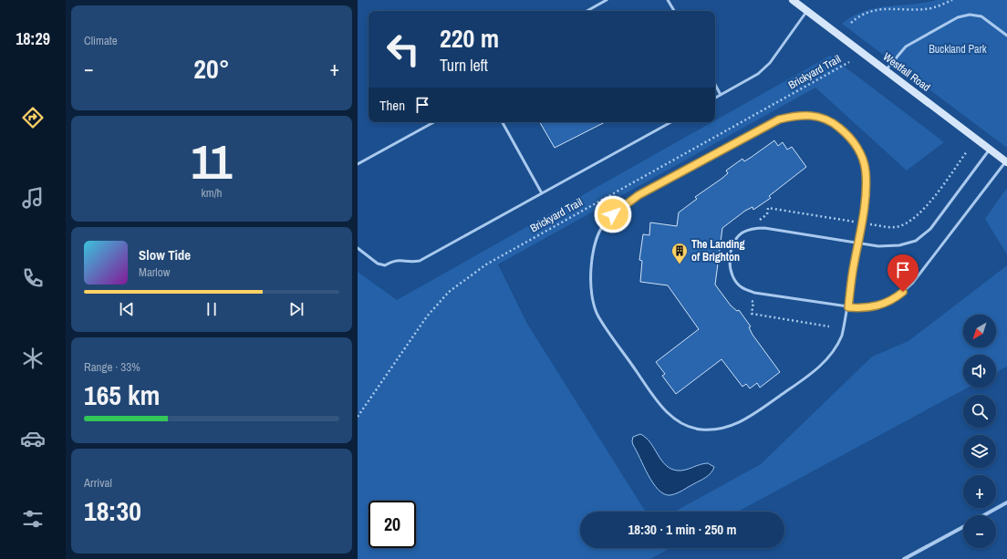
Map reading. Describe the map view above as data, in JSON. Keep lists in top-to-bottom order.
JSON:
{
  "streets": {
    "street": ["Westfall Road"],
    "path": ["Brickyard Trail"]
  },
  "parks": ["Buckland Park"],
  "places": {
    "building": ["The Landing of Brighton"]
  },
  "north": "bottom left",
  "page": {
    "tabs": "18:29",
    "tile": [
      "Climate",
      ["11", "km/h"],
      ["Range · 33%", "165 km"],
      ["Arrival", "18:30"]
    ],
    "turn": ["220 m", "Turn left"],
    "heat": ["−", "20°", "+"],
    "then": "Then",
    "song": ["Slow Tide", "Marlow"],
    "map_buttons": ["+", "−"],
    "limit": "20",
    "trip": "18:30 · 1 min · 250 m"
  }
}
